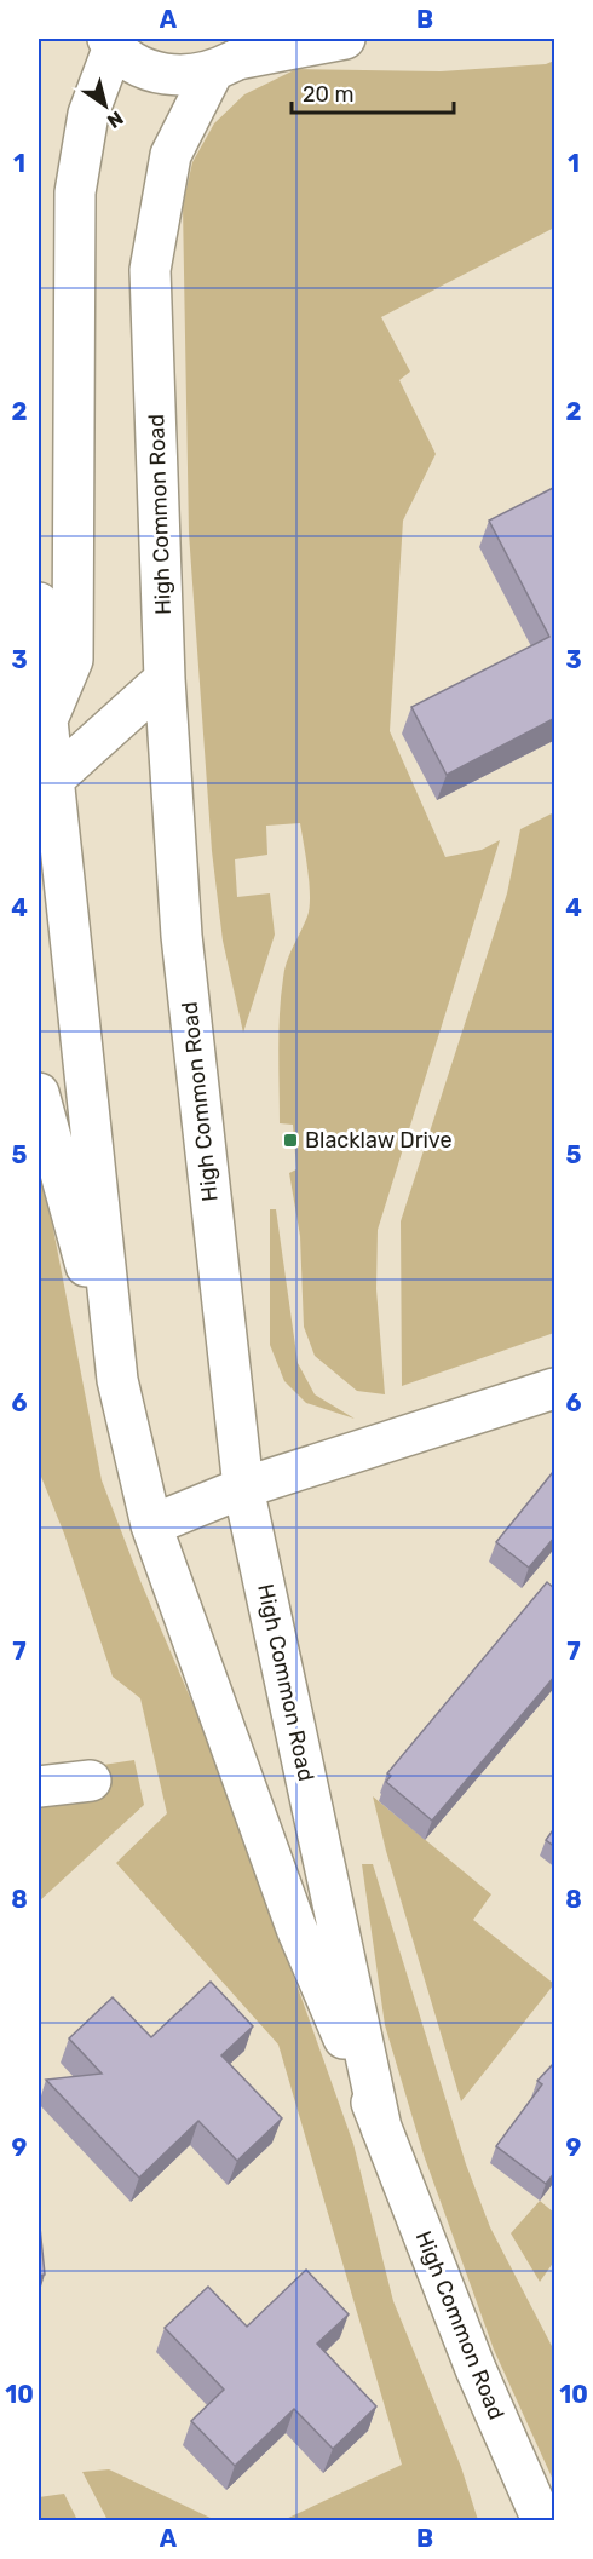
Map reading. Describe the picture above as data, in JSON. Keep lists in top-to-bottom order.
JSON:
{
  "streets": {
    "street": ["High Common Road"]
  },
  "places": {
    "transit": ["Blacklaw Drive"]
  },
  "scale_bar": "20 m",
  "north": "bottom right",
  "grid": {
    "columns": ["A", "B"],
    "rows": [
      "1",
      "2",
      "3",
      "4",
      "5",
      "6",
      "7",
      "8",
      "9",
      "10"
    ]
  }
}
